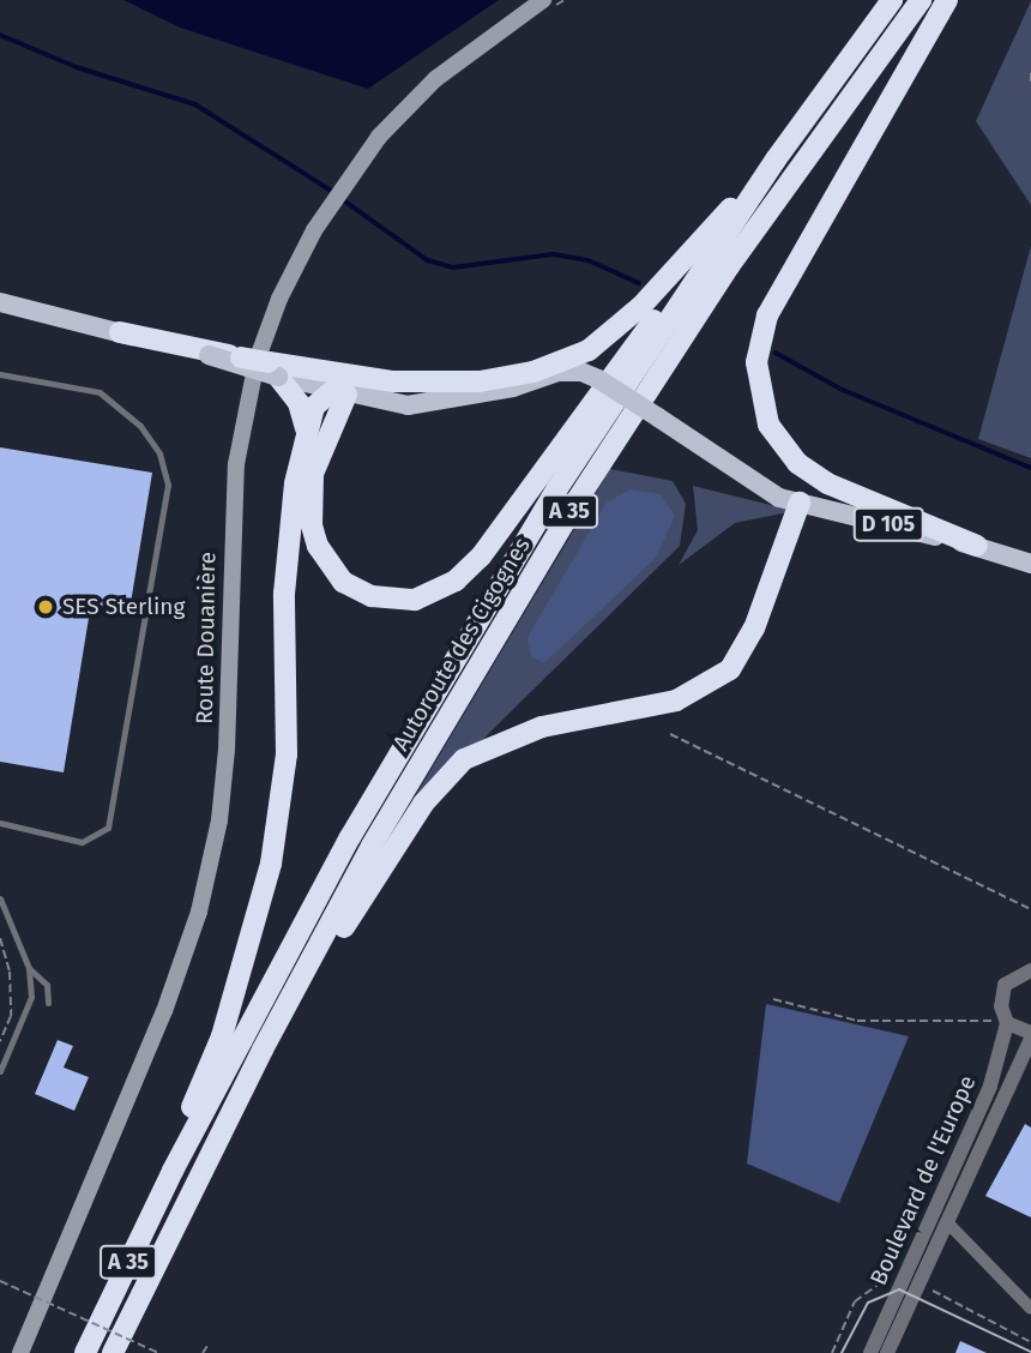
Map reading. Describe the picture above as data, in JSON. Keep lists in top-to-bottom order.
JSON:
{
  "streets": {
    "highway": ["A 35", "Autoroute des Cigognes"],
    "main road": ["D 105", "Route Douanière"],
    "street": ["Boulevard de l'Europe"]
  },
  "places": ["SES Sterling"]
}
